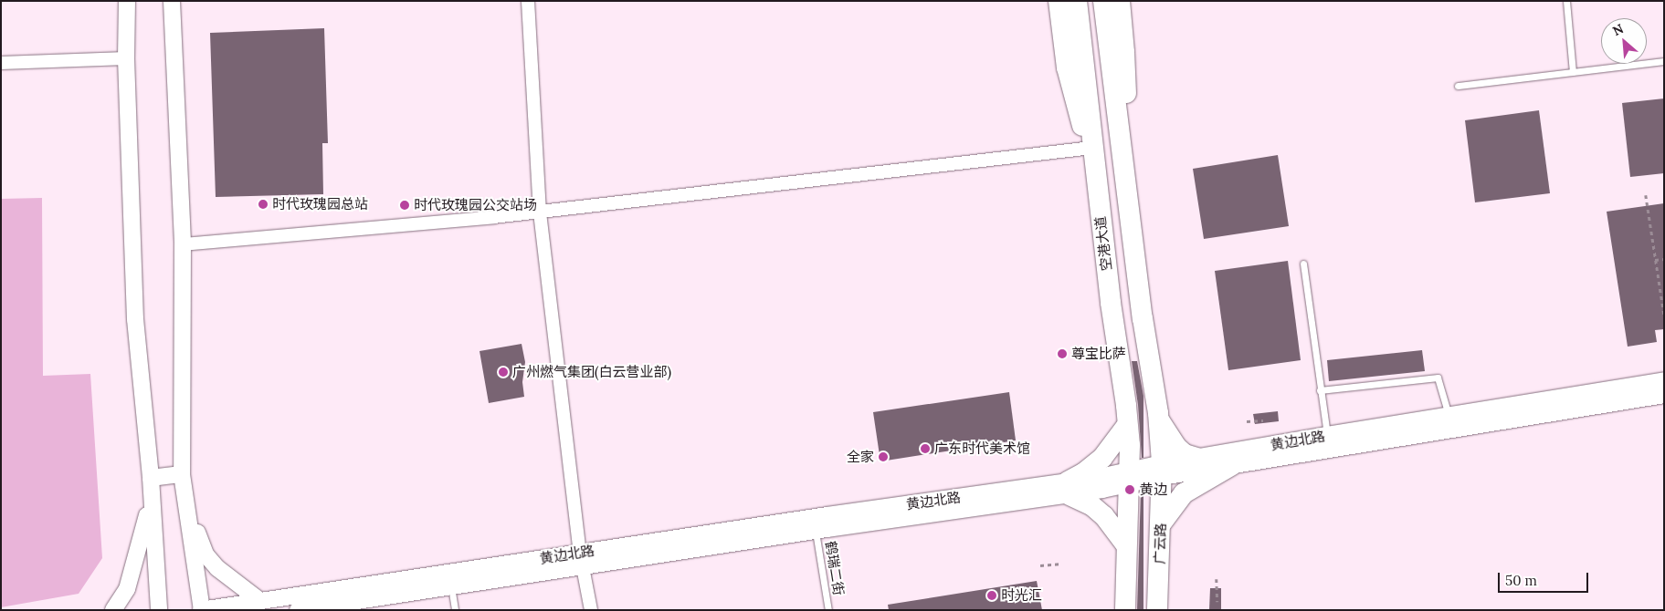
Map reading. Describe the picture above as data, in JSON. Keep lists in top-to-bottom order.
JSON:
{
  "streets": {
    "main road": ["空港大道", "广云路"],
    "street": ["黄边北路"],
    "lane": ["鹤瑞二街"]
  },
  "crossings": [
    ["空港大道", "黄边北路"],
    ["黄边北路", "广云路"],
    ["黄边北路", "鹤瑞二街"]
  ],
  "places": [
    "时代玫瑰园总站",
    "时代玫瑰园公交站场",
    "尊宝比萨",
    "广州燃气集团(白云营业部)",
    "广东时代美术馆",
    "全家",
    "黄边",
    "时光汇"
  ],
  "scale_bar": "50 m",
  "north": "top left"
}
